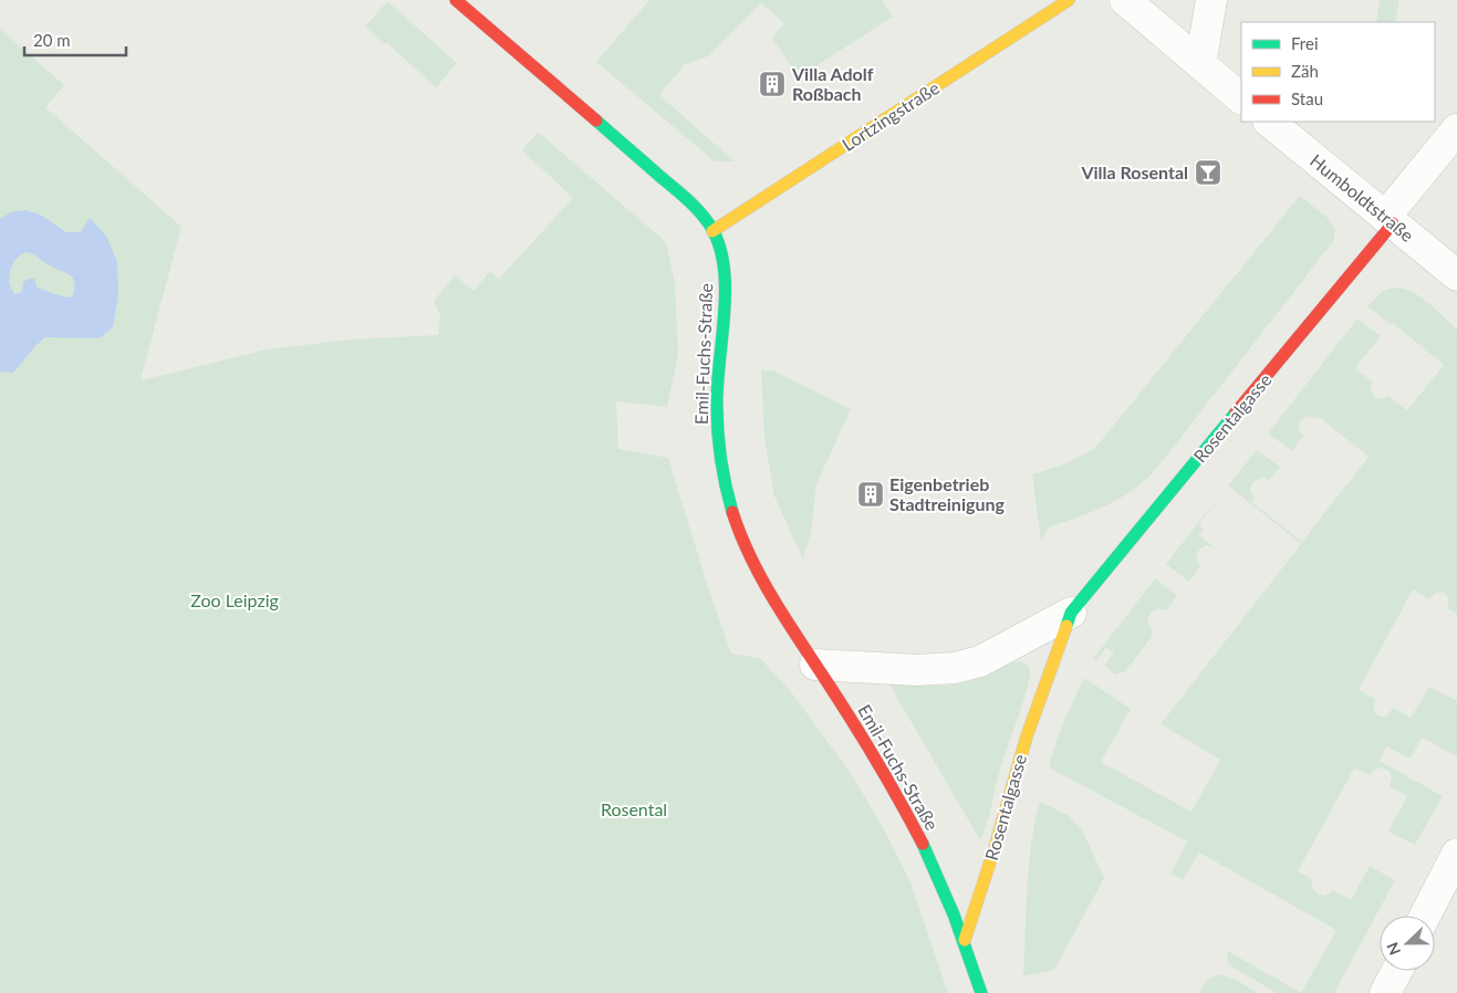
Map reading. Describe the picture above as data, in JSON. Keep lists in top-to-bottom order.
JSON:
{
  "streets": {
    "street": [
      "Lortzingstraße",
      "Humboldtstraße",
      "Emil-Fuchs-Straße",
      "Rosentalgasse"
    ]
  },
  "crossings": [
    ["Lortzingstraße", "Emil-Fuchs-Straße"],
    ["Humboldtstraße", "Rosentalgasse"],
    ["Emil-Fuchs-Straße", "Rosentalgasse"]
  ],
  "parks": ["Zoo Leipzig", "Rosental"],
  "places": {
    "building": ["Villa Adolf Roßbach", "Eigenbetrieb Stadtreinigung"],
    "bar": ["Villa Rosental"]
  },
  "legend": ["Frei", "Zäh", "Stau"],
  "scale_bar": "20 m",
  "north": "left"
}
